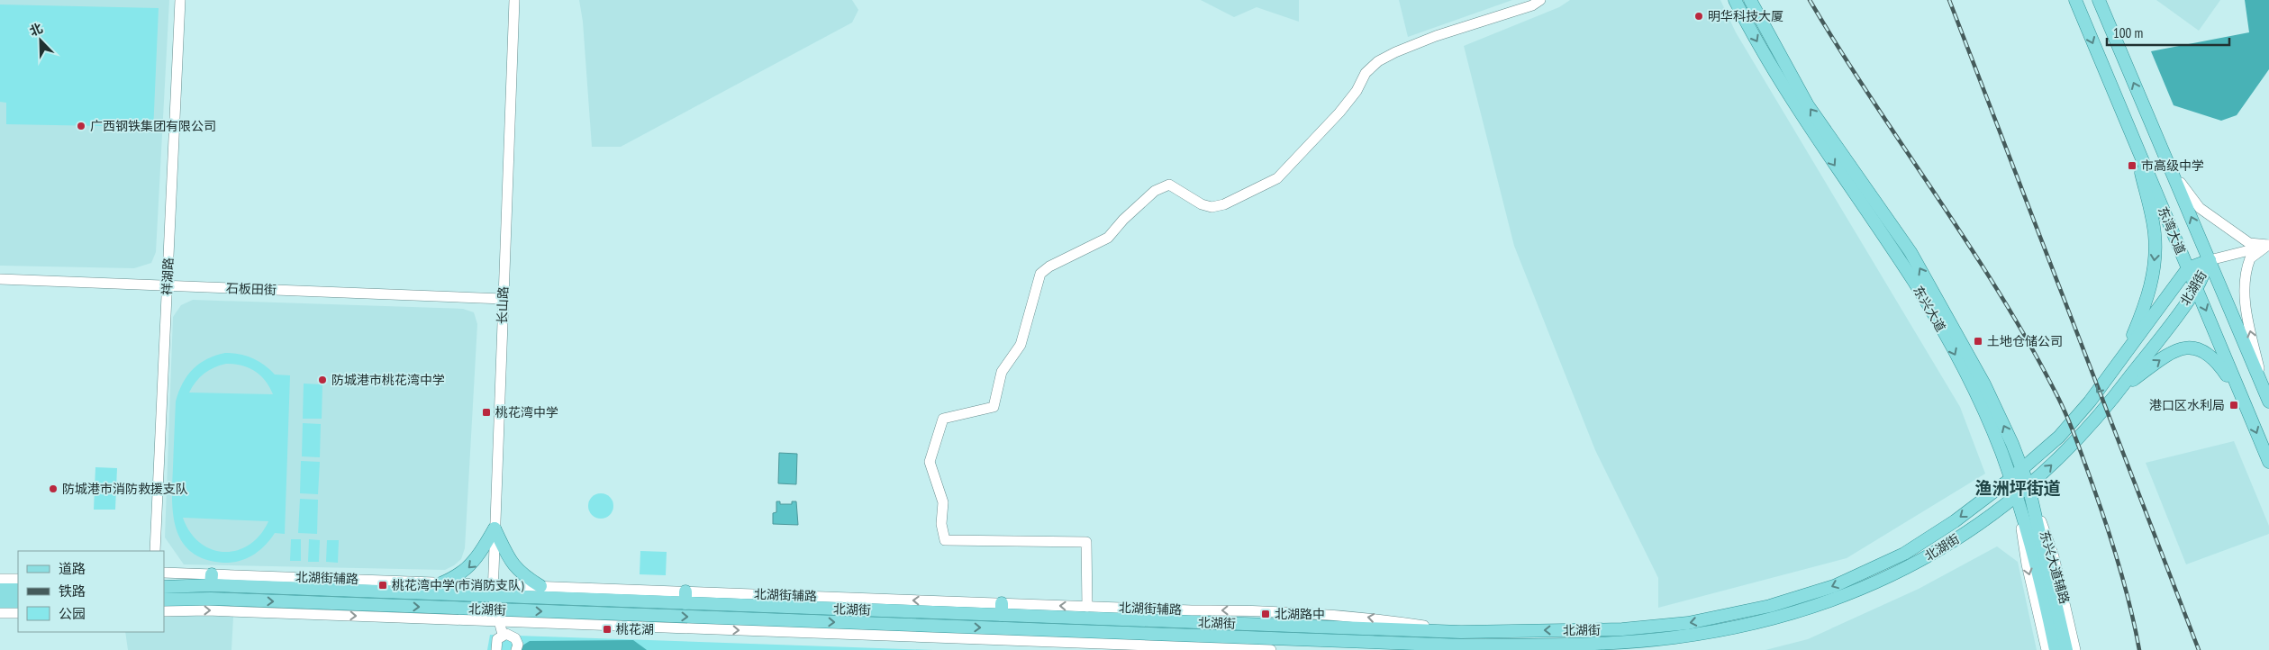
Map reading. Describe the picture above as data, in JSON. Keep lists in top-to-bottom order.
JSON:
{
  "streets": {
    "main road": ["东湾大道", "北湖街", "东兴大道"],
    "street": [
      "祥湖路",
      "石板田街",
      "长山路",
      "东兴大道辅路",
      "北湖街辅路"
    ]
  },
  "crossings": [
    ["东湾大道", "北湖街"],
    ["祥湖路", "石板田街"],
    ["北湖街", "长山路"],
    ["北湖街", "东兴大道"],
    ["北湖街", "东兴大道辅路"],
    ["北湖街", "北湖街辅路"],
    ["石板田街", "长山路"],
    ["长山路", "北湖街辅路"],
    ["东兴大道", "东兴大道辅路"]
  ],
  "districts": ["渔洲坪街道"],
  "places": {
    "other": [
      "明华科技大厦",
      "广西钢铁集团有限公司",
      "防城港市桃花湾中学",
      "防城港市消防救援支队"
    ],
    "transit": [
      "市高级中学",
      "土地仓储公司",
      "港口区水利局",
      "桃花湾中学",
      "桃花湾中学(市消防支队)",
      "北湖路中",
      "桃花湖"
    ]
  },
  "legend": ["道路", "铁路", "公园"],
  "scale_bar": "100 m",
  "north": "top left"
}
